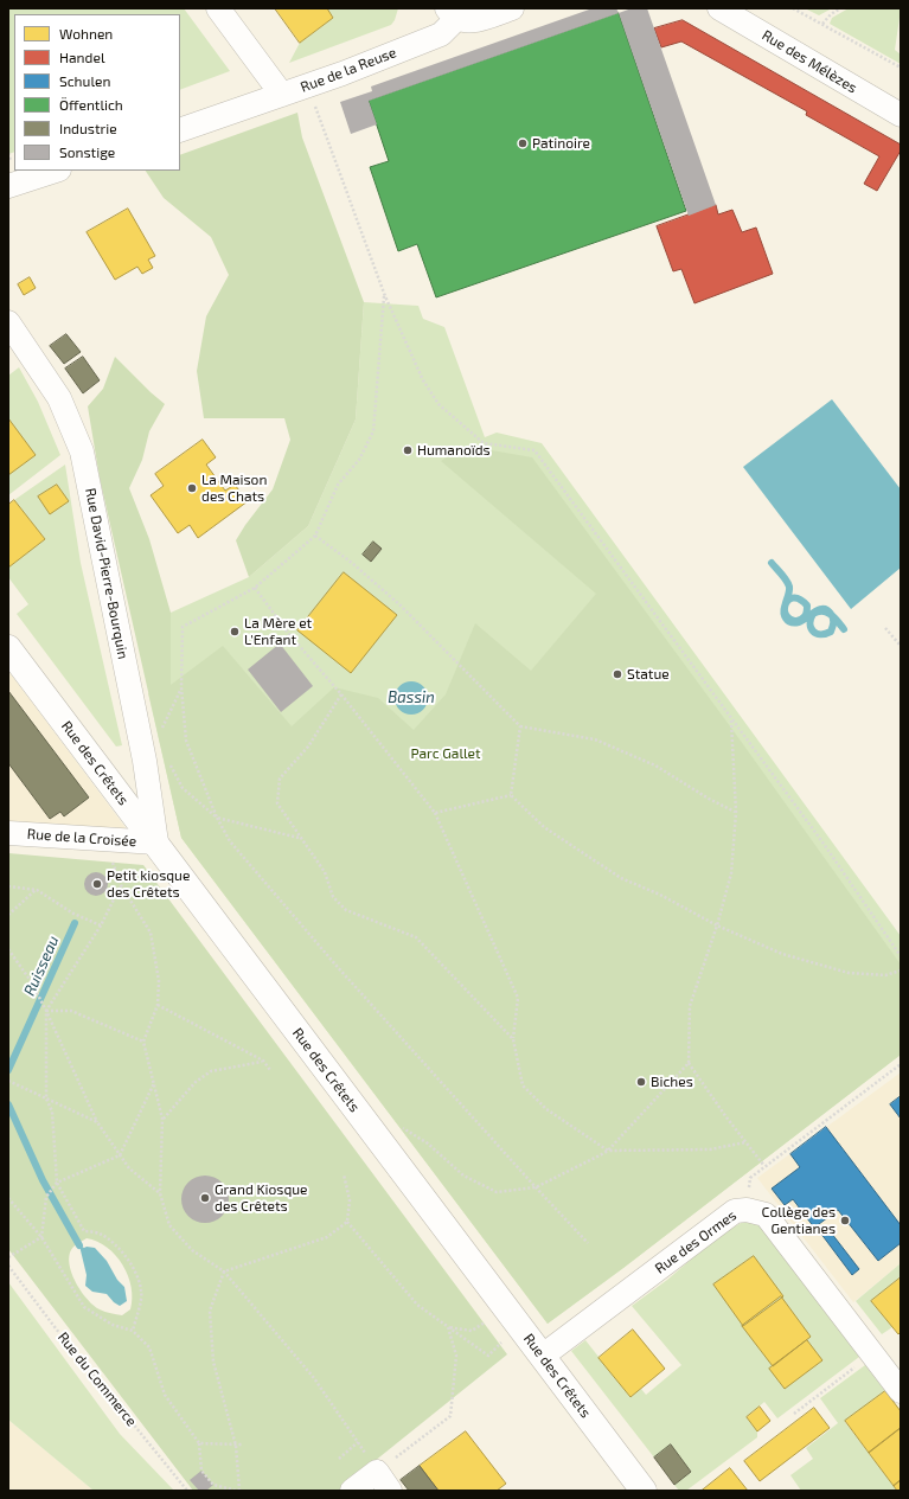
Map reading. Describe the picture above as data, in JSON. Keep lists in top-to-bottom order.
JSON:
{
  "streets": {
    "street": [
      "Rue des Mélèzes",
      "Rue de la Reuse",
      "Rue David-Pierre-Bourquin",
      "Rue des Crêtets",
      "Rue de la Croisée",
      "Rue des Ormes"
    ],
    "path": ["Rue du Commerce"]
  },
  "crossings": [
    ["Rue David-Pierre-Bourquin", "Rue des Crêtets"],
    ["Rue David-Pierre-Bourquin", "Rue de la Croisée"],
    ["Rue des Crêtets", "Rue de la Croisée"],
    ["Rue des Crêtets", "Rue des Ormes"]
  ],
  "water": ["Bassin", "Ruisseau"],
  "parks": ["Parc Gallet"],
  "places": [
    "Patinoire",
    "Humanoïds",
    "La Maison des Chats",
    "La Mère et L'Enfant",
    "Statue",
    "Petit kiosque des Crêtets",
    "Biches",
    "Grand Kiosque des Crêtets",
    "Collège des Gentianes"
  ],
  "legend": [
    "Wohnen",
    "Handel",
    "Schulen",
    "Öffentlich",
    "Industrie",
    "Sonstige"
  ]
}
